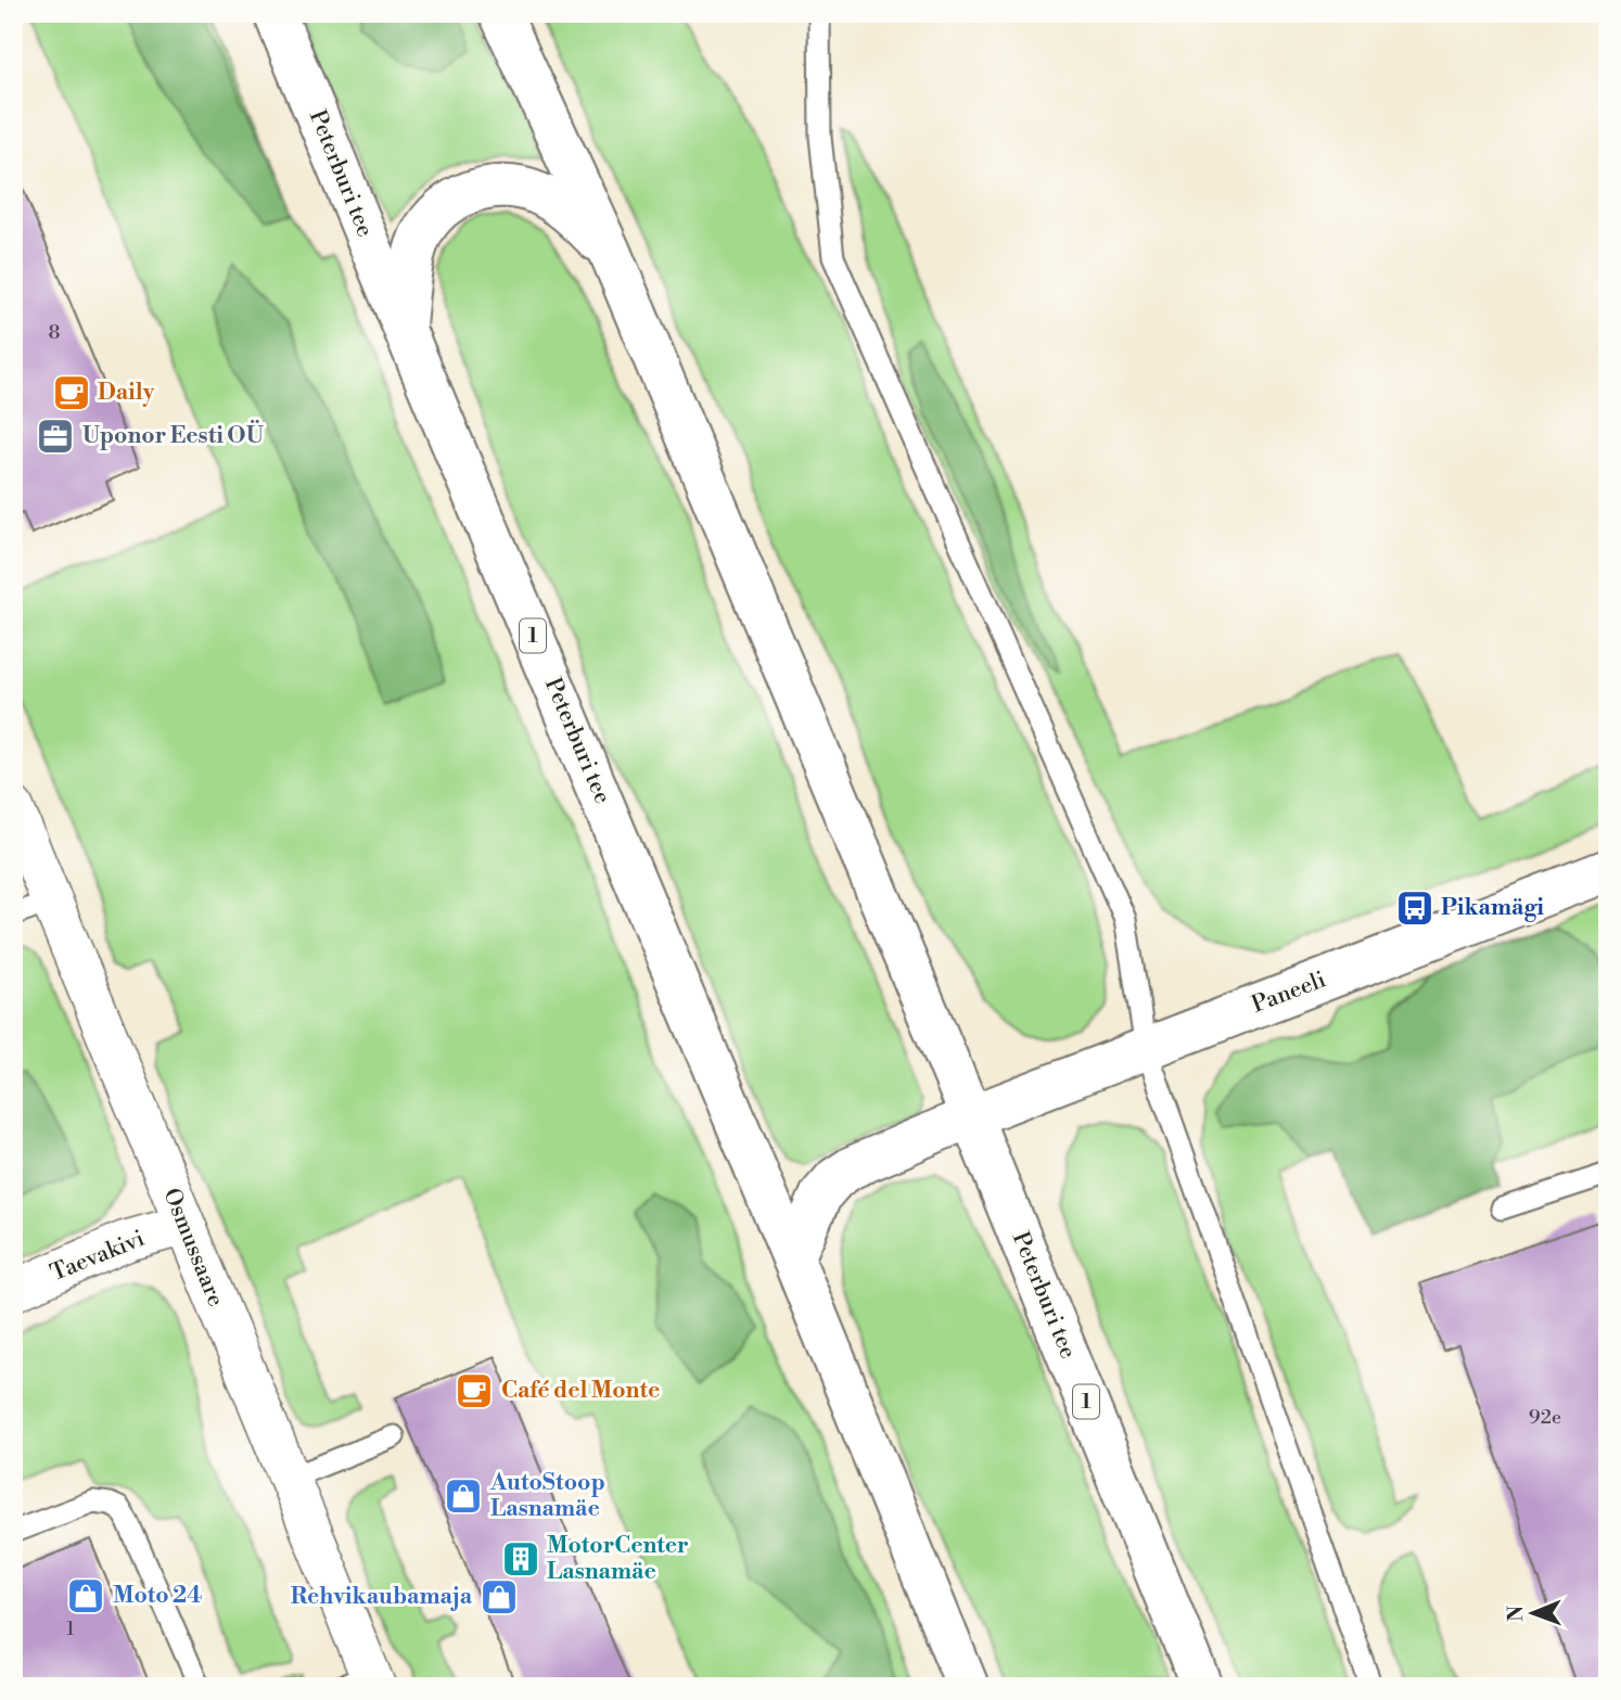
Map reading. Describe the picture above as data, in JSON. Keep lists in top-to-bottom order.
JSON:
{
  "streets": {
    "main road": ["Peterburi tee", "1", "Paneeli"],
    "street": ["Osmussaare", "Taevakivi"]
  },
  "crossings": [
    ["Peterburi tee", "Paneeli"],
    ["Osmussaare", "Taevakivi"]
  ],
  "places": {
    "cafe": ["Daily", "Café del Monte"],
    "office": ["Uponor Eesti OÜ"],
    "bus stop": ["Pikamägi"],
    "shop": ["AutoStoop Lasnamäe", "Moto 24", "Rehvikaubamaja"],
    "building": ["MotorCenter Lasnamäe"]
  },
  "house_numbers": ["8", "92e", "1"],
  "north": "left"
}
